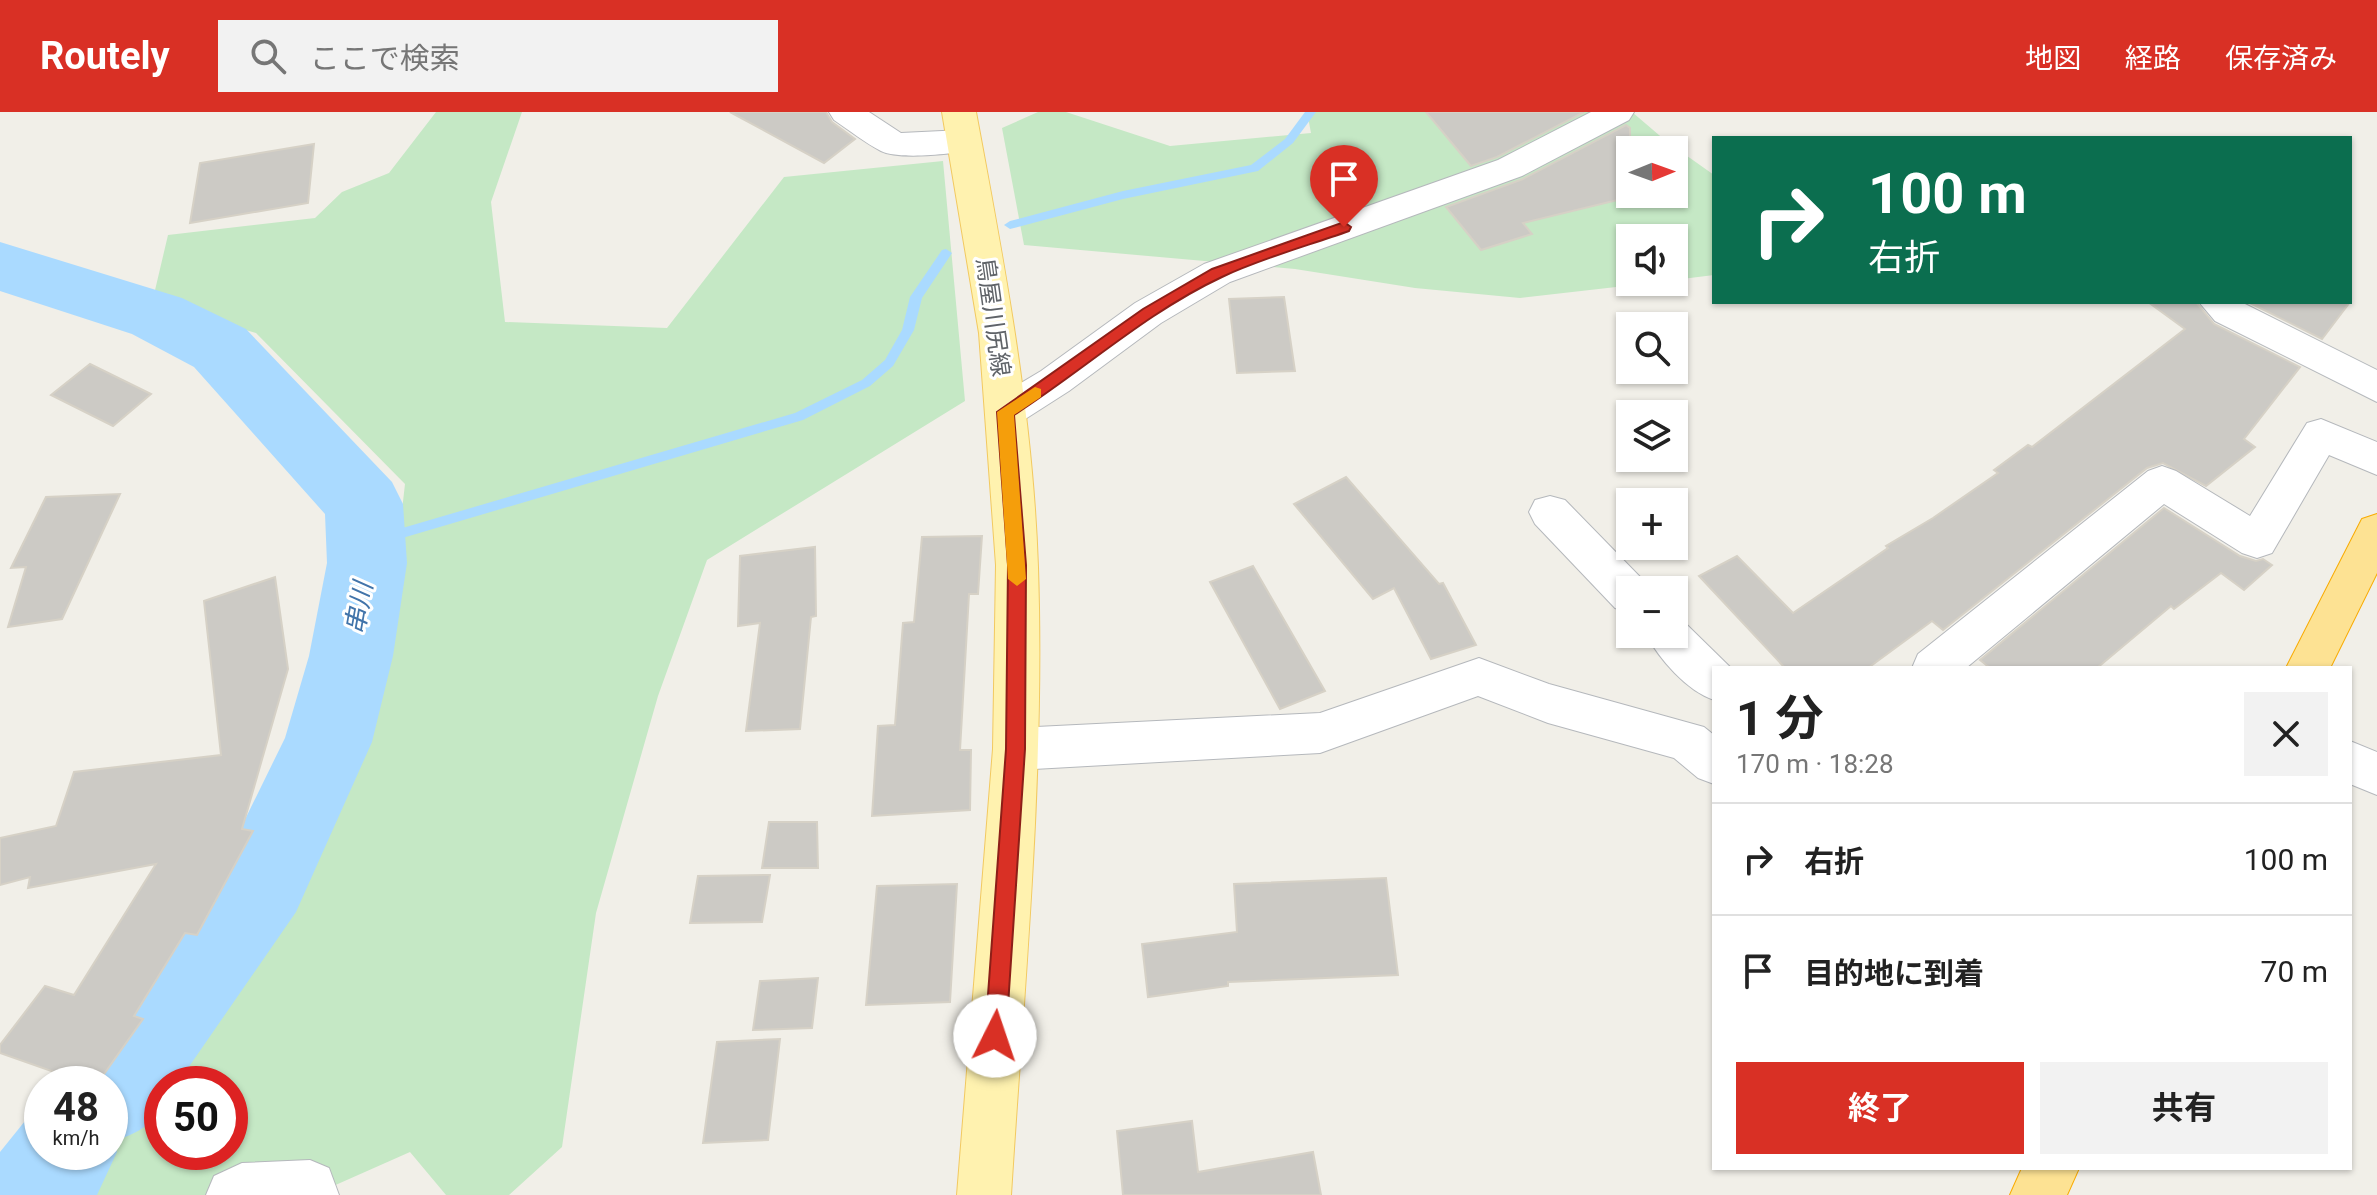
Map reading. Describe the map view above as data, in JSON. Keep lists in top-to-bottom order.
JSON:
{
  "streets": {
    "main road": ["鳥屋川尻線"]
  },
  "water": ["串川"],
  "north": "right",
  "page": {
    "header": "Routely",
    "search": "ここで検索",
    "nav": ["地図", "経路", "保存済み"],
    "map_buttons": ["+", "−"],
    "turn": ["100 m", "右折"],
    "heading": ["1 分", "170 m · 18:28"],
    "list": [
      {
        "name": "右折",
        "value": "100 m"
      },
      {
        "name": "目的地に到着",
        "value": "70 m"
      }
    ],
    "buttons": ["終了", "共有"],
    "speed": "48 km/h",
    "limit": "50"
  }
}
